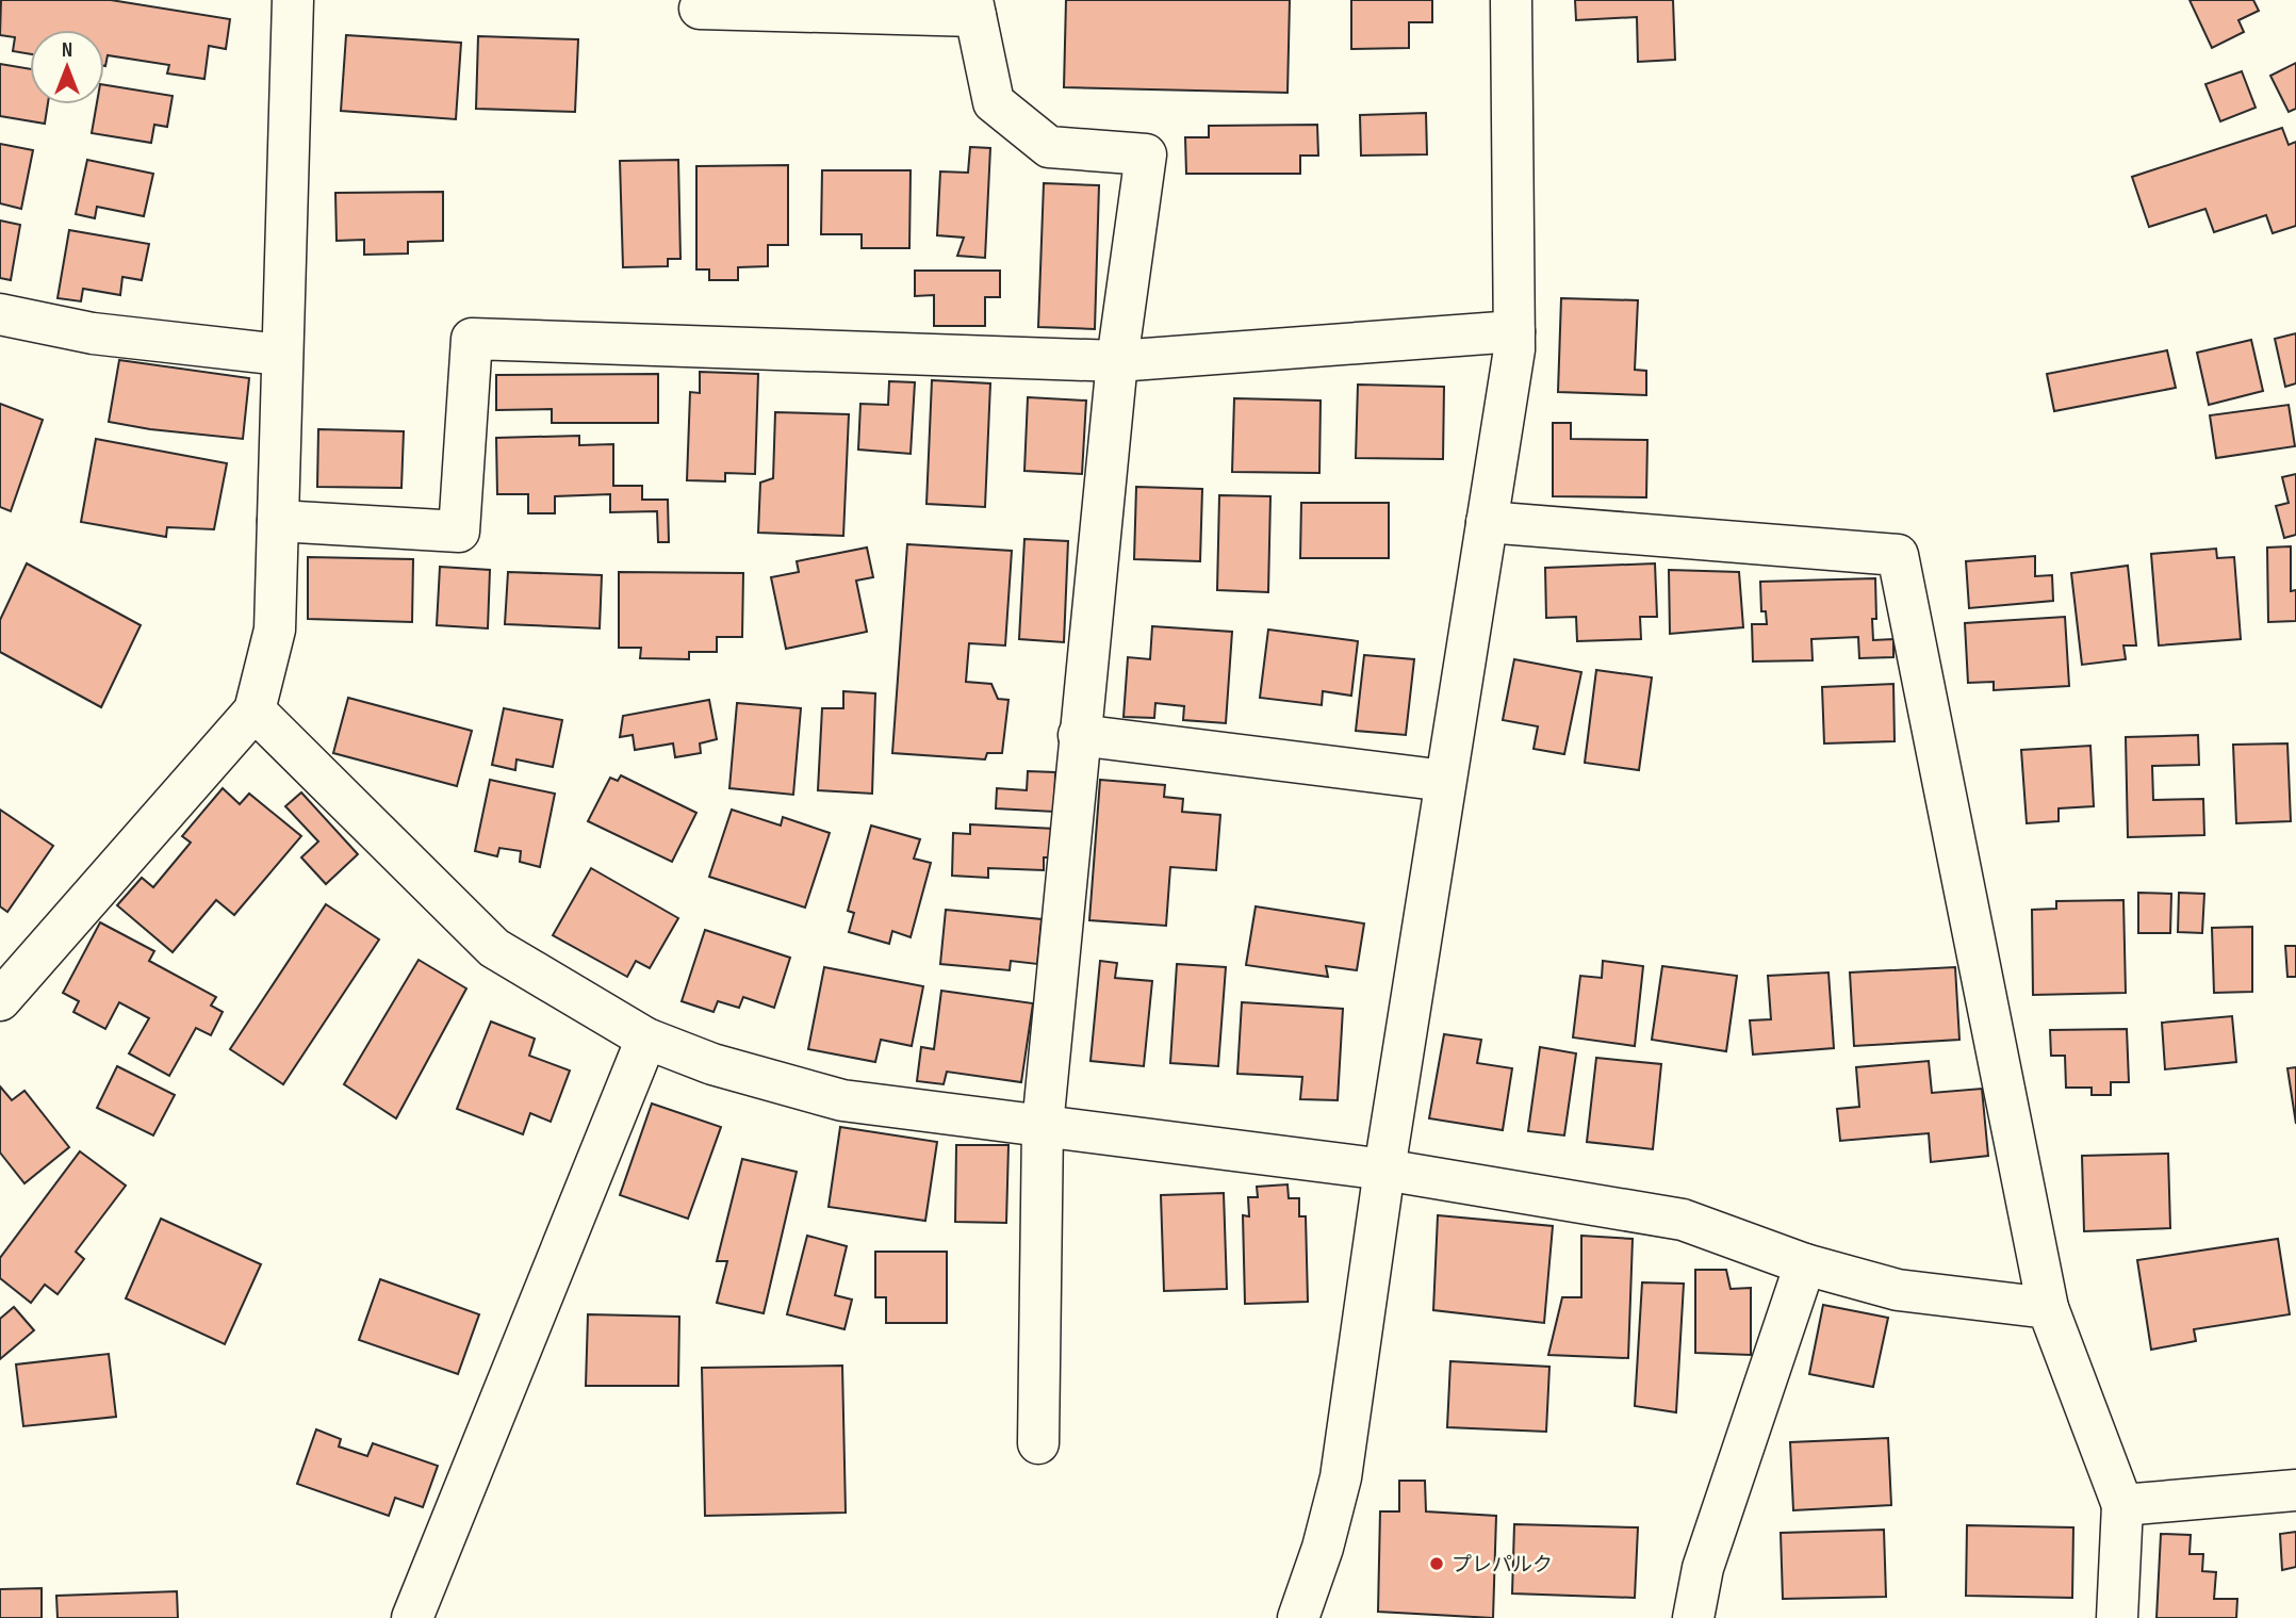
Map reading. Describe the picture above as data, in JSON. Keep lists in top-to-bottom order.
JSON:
{
  "places": ["プレパルク"],
  "north": "top"
}
